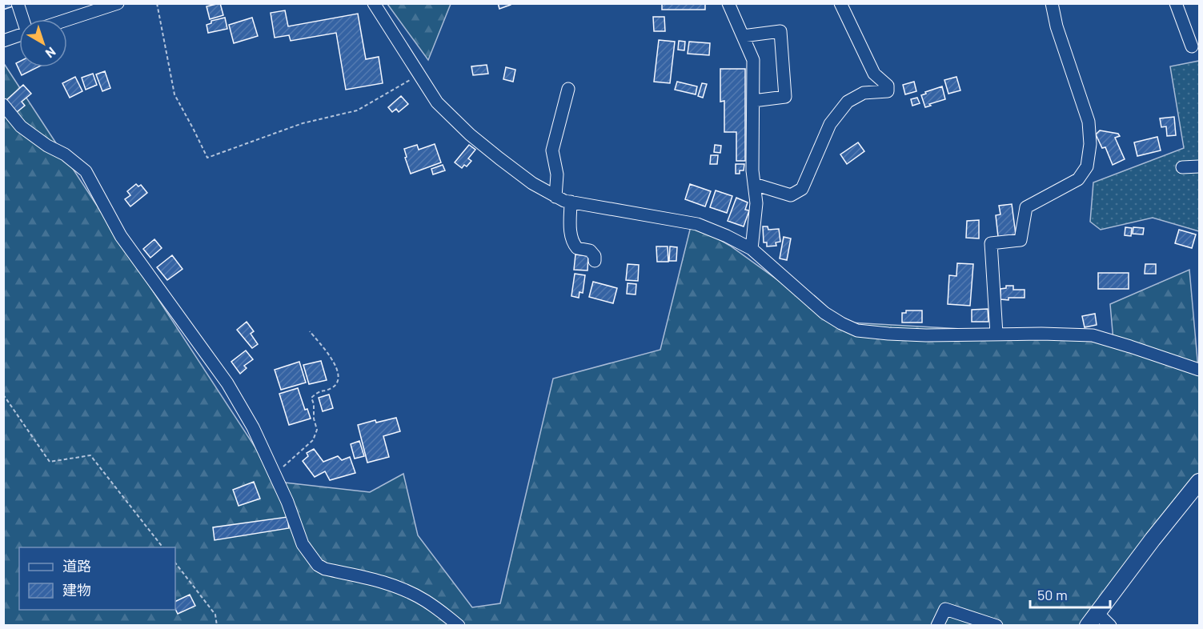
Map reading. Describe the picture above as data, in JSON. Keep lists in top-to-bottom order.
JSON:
{
  "legend": ["道路", "建物"],
  "scale_bar": "50 m",
  "north": "bottom right"
}
